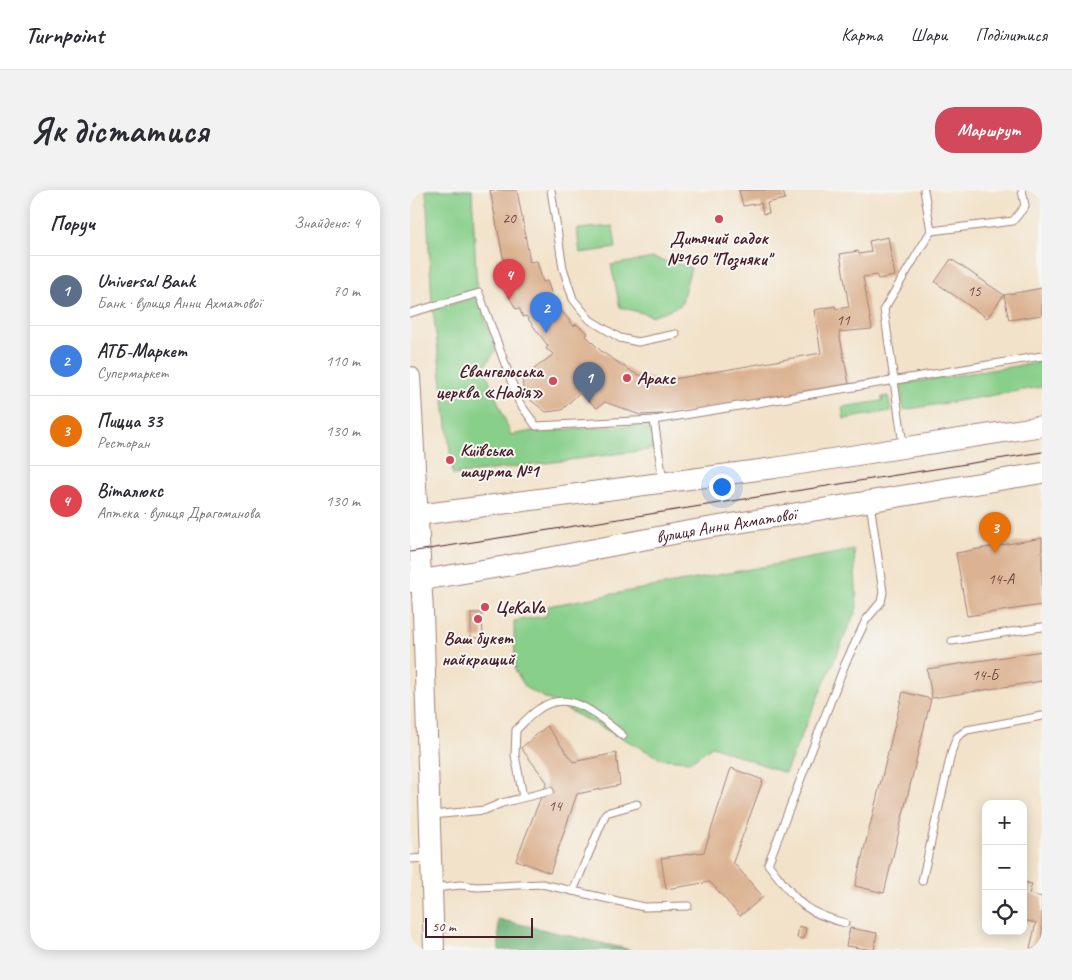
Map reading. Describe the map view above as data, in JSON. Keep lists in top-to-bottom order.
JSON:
{
  "streets": {
    "main road": ["вулиця Анни Ахматової"]
  },
  "places": [
    "Дитячий садок №160 \"Позняки\"",
    "Аракс",
    "Євангельська церква «Надія»",
    "Київська шаурма №1",
    "ЦеKaVa",
    "Ваш букет найкращий"
  ],
  "house_numbers": [
    "20",
    "15",
    "11",
    "14-А",
    "14-Б",
    "14"
  ],
  "scale_bar": "50 m",
  "page": {
    "header": "Turnpoint",
    "nav": ["Карта", "Шари", "Поділитися"],
    "buttons": "Маршрут",
    "title": "Як дістатися",
    "heading": ["Поруч", "Знайдено: 4"],
    "list": [
      {
        "mark": "1",
        "name": "Universal Bank",
        "note": "Банк · вулиця Анни Ахматової",
        "value": "70 m"
      },
      {
        "mark": "2",
        "name": "АТБ-Маркет",
        "note": "Супермаркет",
        "value": "110 m"
      },
      {
        "mark": "3",
        "name": "Пицца 33",
        "note": "Ресторан",
        "value": "130 m"
      },
      {
        "mark": "4",
        "name": "Віталюкс",
        "note": "Аптека · вулиця Драгоманова",
        "value": "130 m"
      }
    ],
    "pins": [
      "4",
      "2",
      "1",
      "3"
    ],
    "map_buttons": ["+", "−"],
    "scale": "50 m"
  }
}
